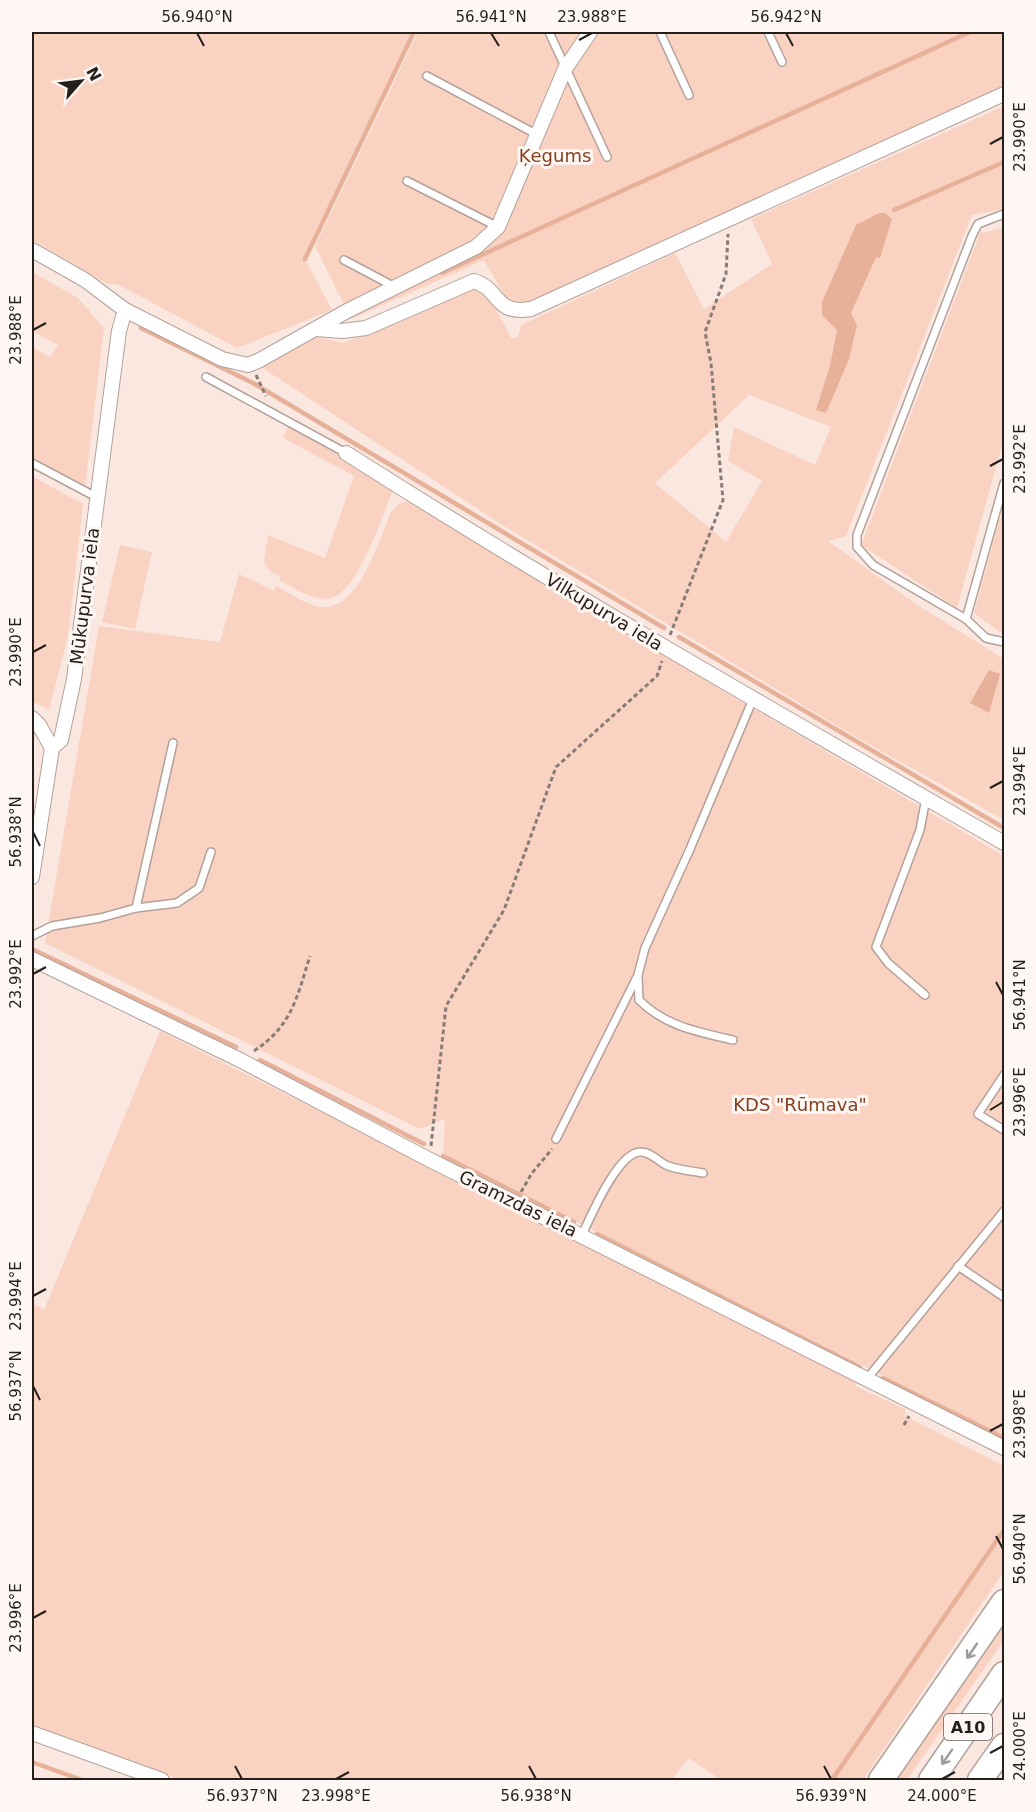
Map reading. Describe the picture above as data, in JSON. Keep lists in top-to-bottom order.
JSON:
{
  "streets": {
    "highway": ["A10"],
    "street": ["Mūkupurva iela", "Vilkupurva iela", "Gramzdas iela"]
  },
  "parks": ["Ķegums", "KDS \"Rūmava\""],
  "north": "top right",
  "coordinates": [
    "56.940°N",
    "56.941°N",
    "23.988°E",
    "56.942°N",
    "23.990°E",
    "23.992°E",
    "23.994°E",
    "56.938°N",
    "23.996°E",
    "56.937°N",
    "23.998°E",
    "24.000°E",
    "56.939°N"
  ]
}
